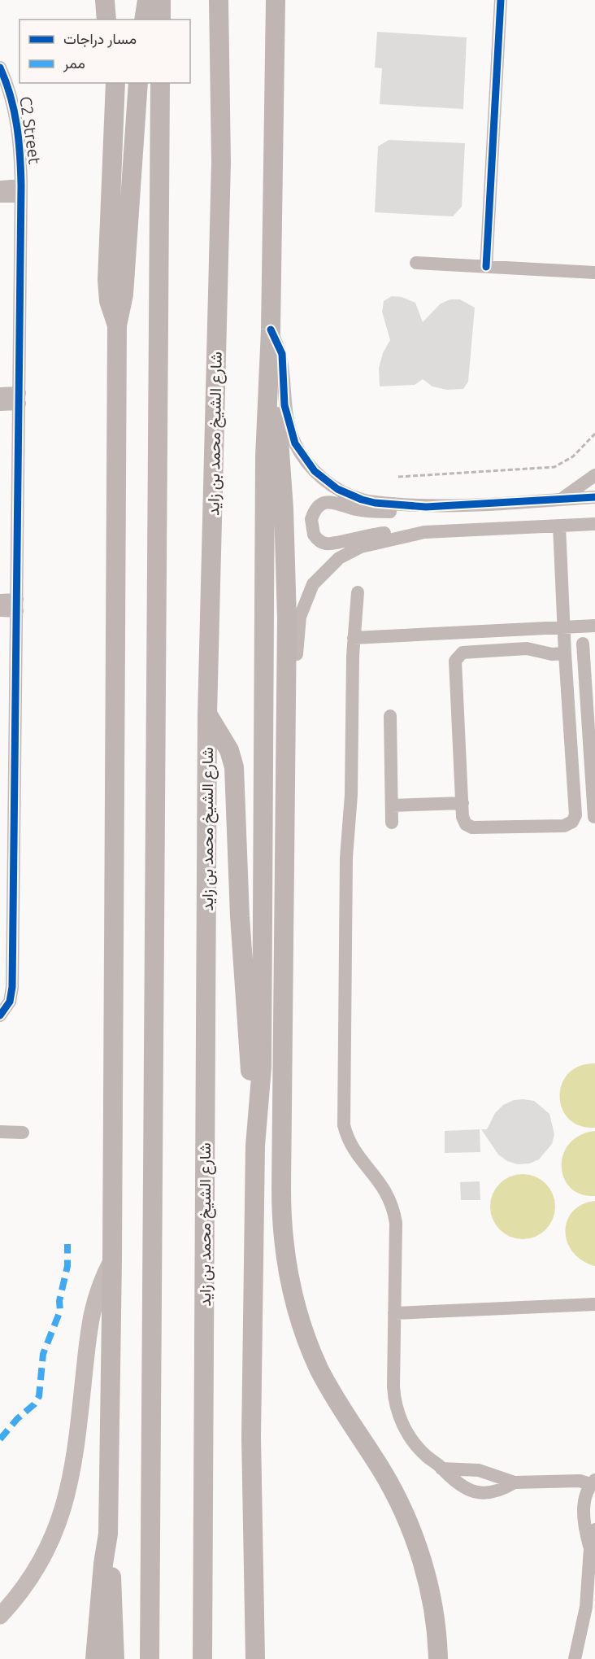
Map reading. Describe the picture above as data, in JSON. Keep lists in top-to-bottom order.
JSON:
{
  "streets": {
    "highway": ["شارع الشيخ محمد بن زايد"],
    "street": ["C2 Street"]
  },
  "legend": ["مسار دراجات", "ممر"]
}
